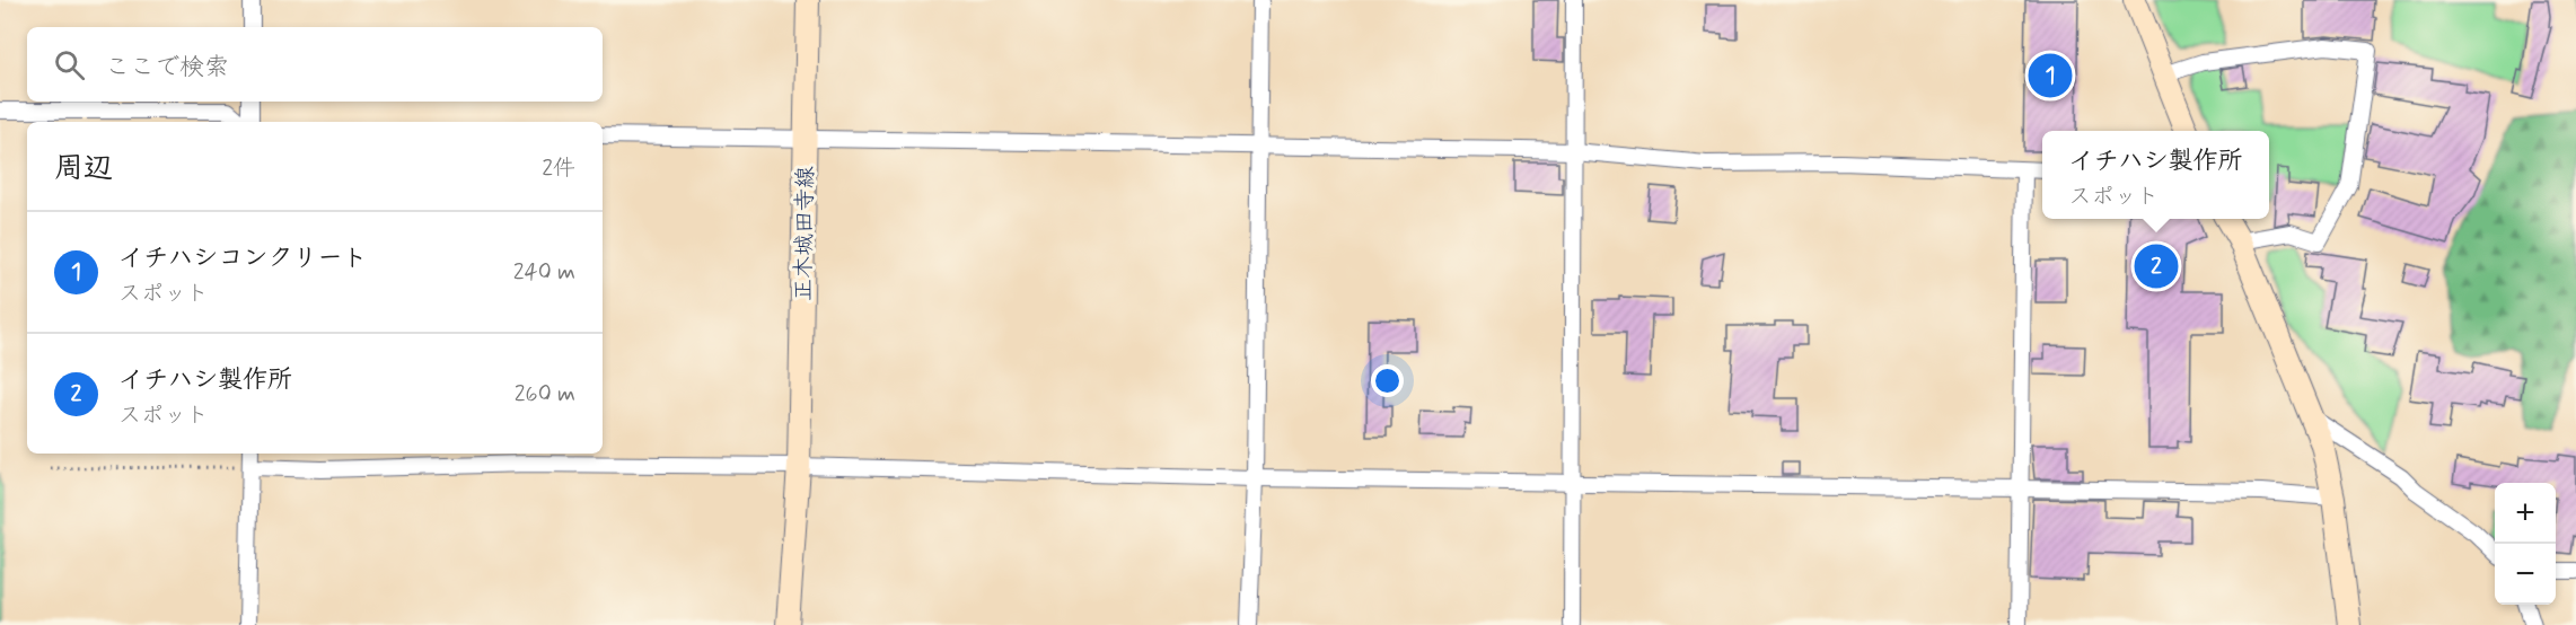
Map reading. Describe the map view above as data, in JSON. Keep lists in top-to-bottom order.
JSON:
{
  "streets": {
    "street": ["正木城田寺線"]
  },
  "page": {
    "search": "ここで検索",
    "pins": ["1", "2"],
    "heading": ["周辺", "2件"],
    "popup": ["イチハシ製作所", "スポット"],
    "list": [
      {
        "mark": "1",
        "name": "イチハシコンクリート",
        "note": "スポット",
        "value": "240 m"
      },
      {
        "mark": "2",
        "name": "イチハシ製作所",
        "note": "スポット",
        "value": "260 m"
      }
    ],
    "map_buttons": ["+", "−"]
  }
}
